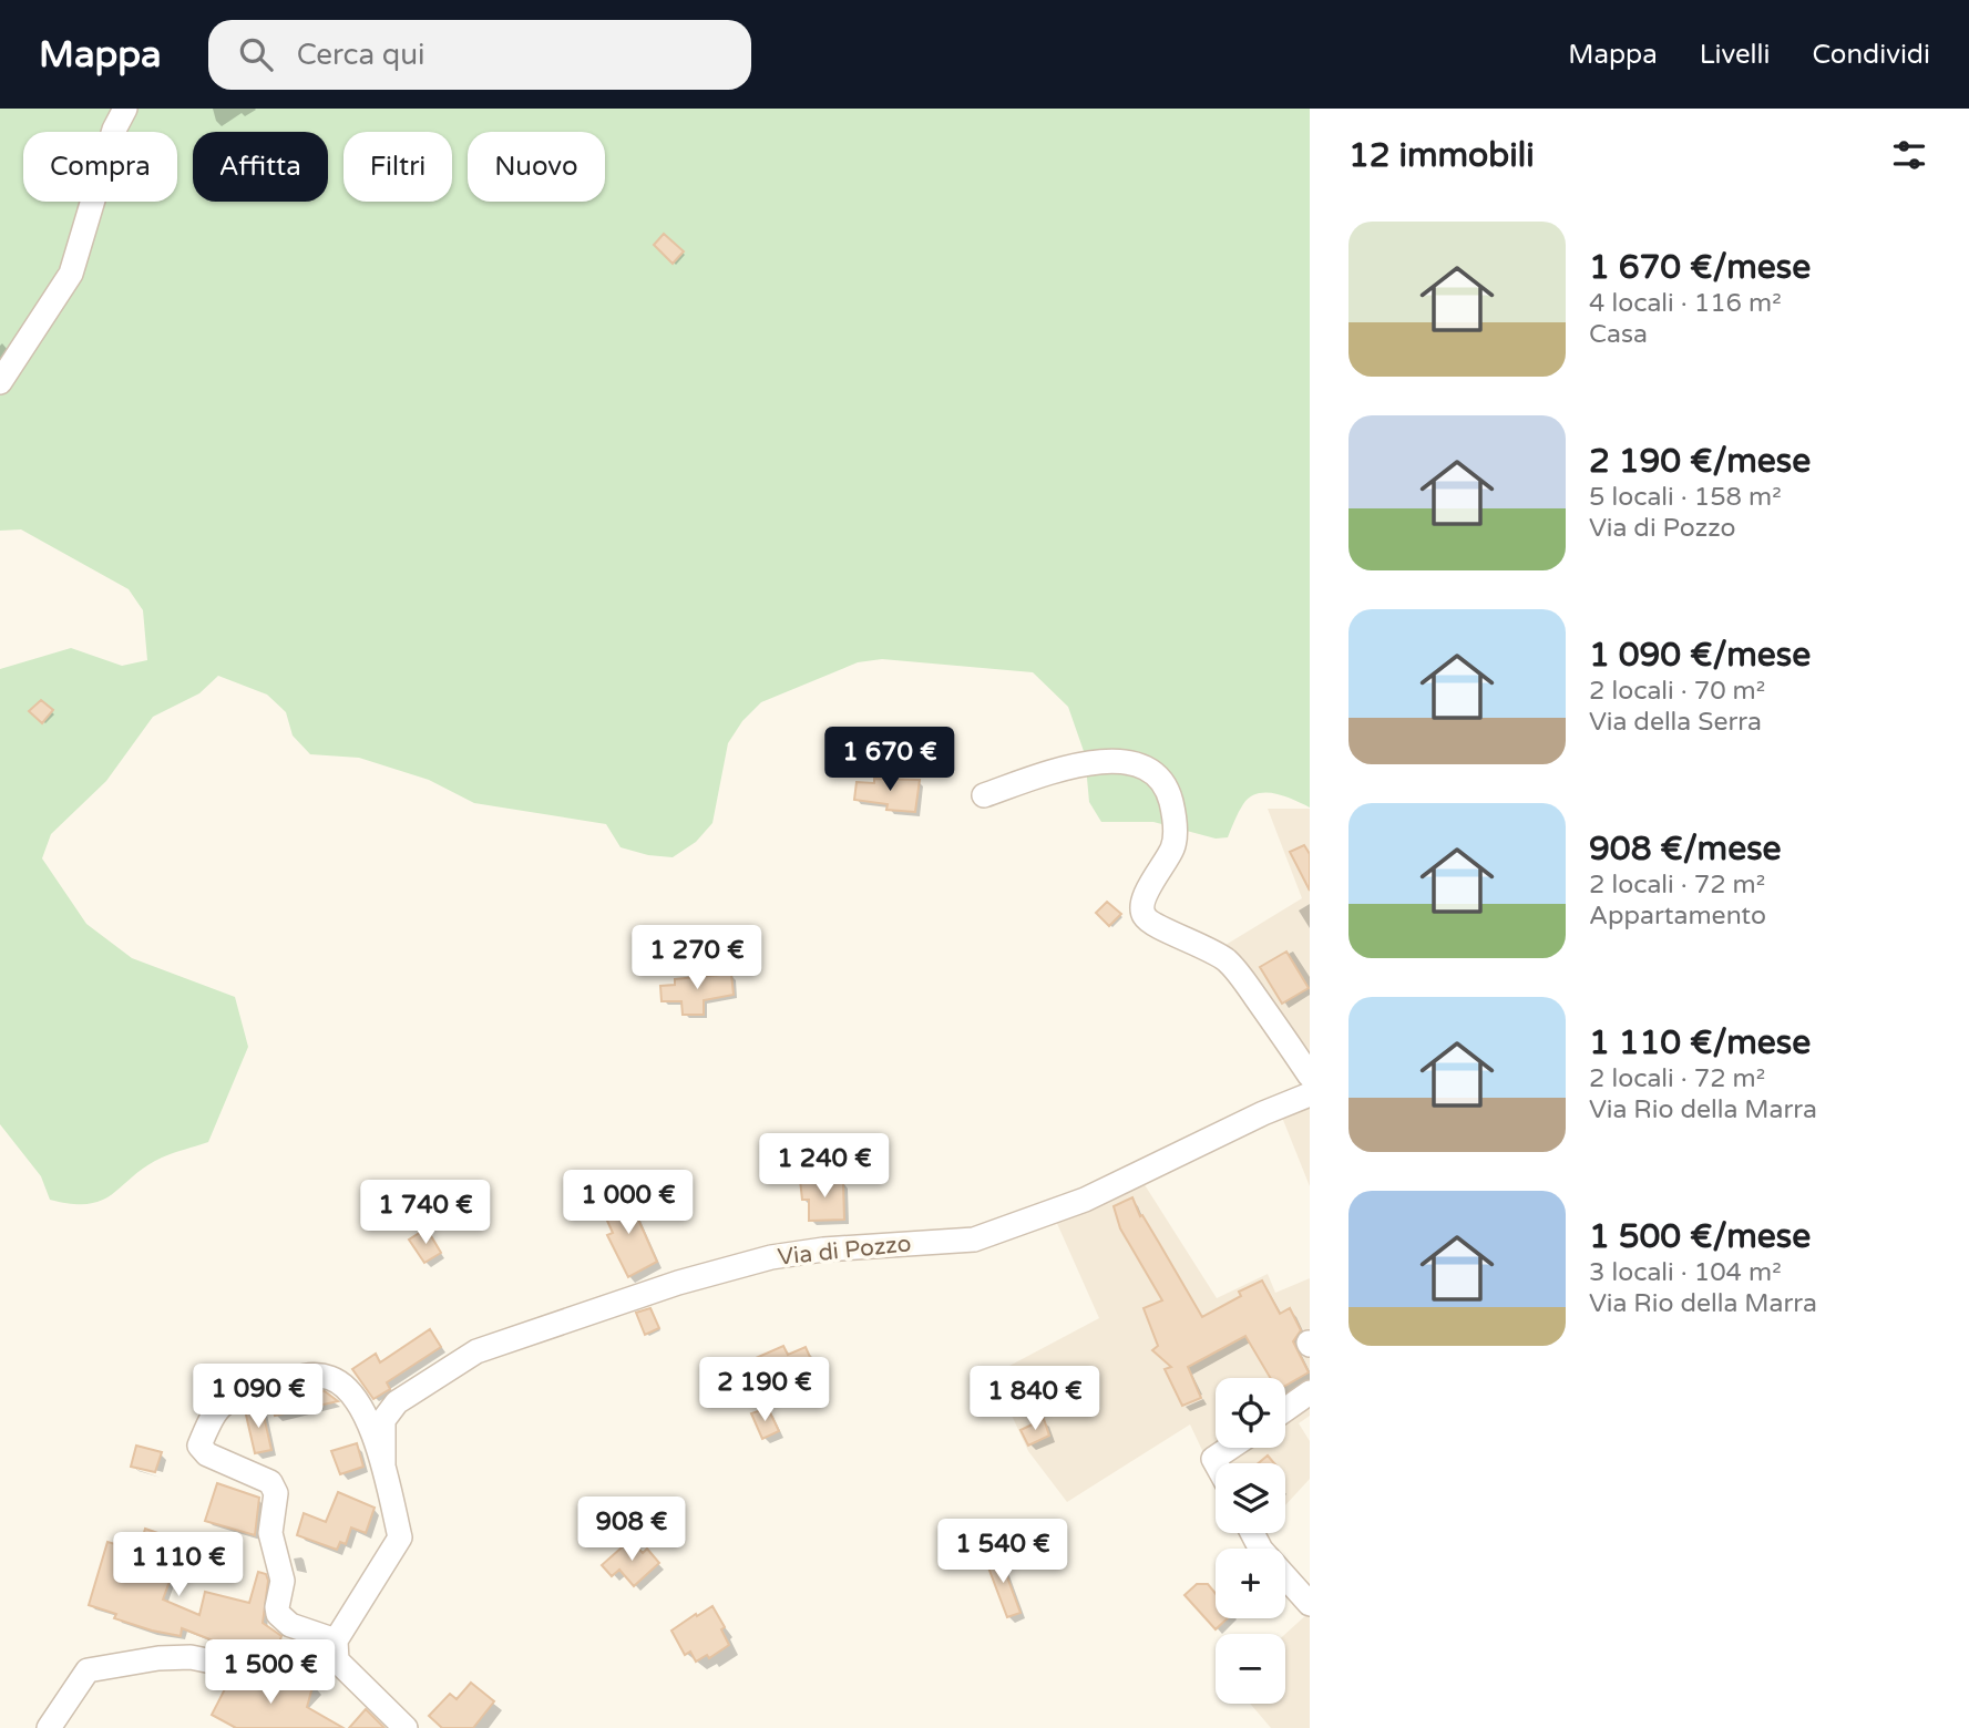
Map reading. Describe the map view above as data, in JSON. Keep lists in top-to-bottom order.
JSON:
{
  "streets": {
    "street": ["Via di Pozzo"]
  },
  "page": {
    "header": "Mappa",
    "search": "Cerca qui",
    "nav": ["Mappa", "Livelli", "Condividi"],
    "heading": "12 immobili",
    "chip": [
      "Compra",
      "Affitta",
      "Filtri",
      "Nuovo"
    ],
    "list": [
      {
        "name": "1 670 €/mese",
        "note": "4 locali · 116 m² · Casa"
      },
      {
        "name": "2 190 €/mese",
        "note": "5 locali · 158 m² · Via di Pozzo"
      },
      {
        "name": "1 090 €/mese",
        "note": "2 locali · 70 m² · Via della Serra"
      },
      {
        "name": "908 €/mese",
        "note": "2 locali · 72 m² · Appartamento"
      },
      {
        "name": "1 110 €/mese",
        "note": "2 locali · 72 m² · Via Rio della Marra"
      },
      {
        "name": "1 500 €/mese",
        "note": "3 locali · 104 m² · Via Rio della Marra"
      }
    ],
    "price": [
      "1 670 €",
      "1 270 €",
      "1 240 €",
      "1 000 €",
      "1 740 €",
      "2 190 €",
      "1 090 €",
      "1 840 €",
      "908 €",
      "1 540 €",
      "1 110 €",
      "1 500 €"
    ],
    "map_buttons": ["+", "−"]
  }
}
